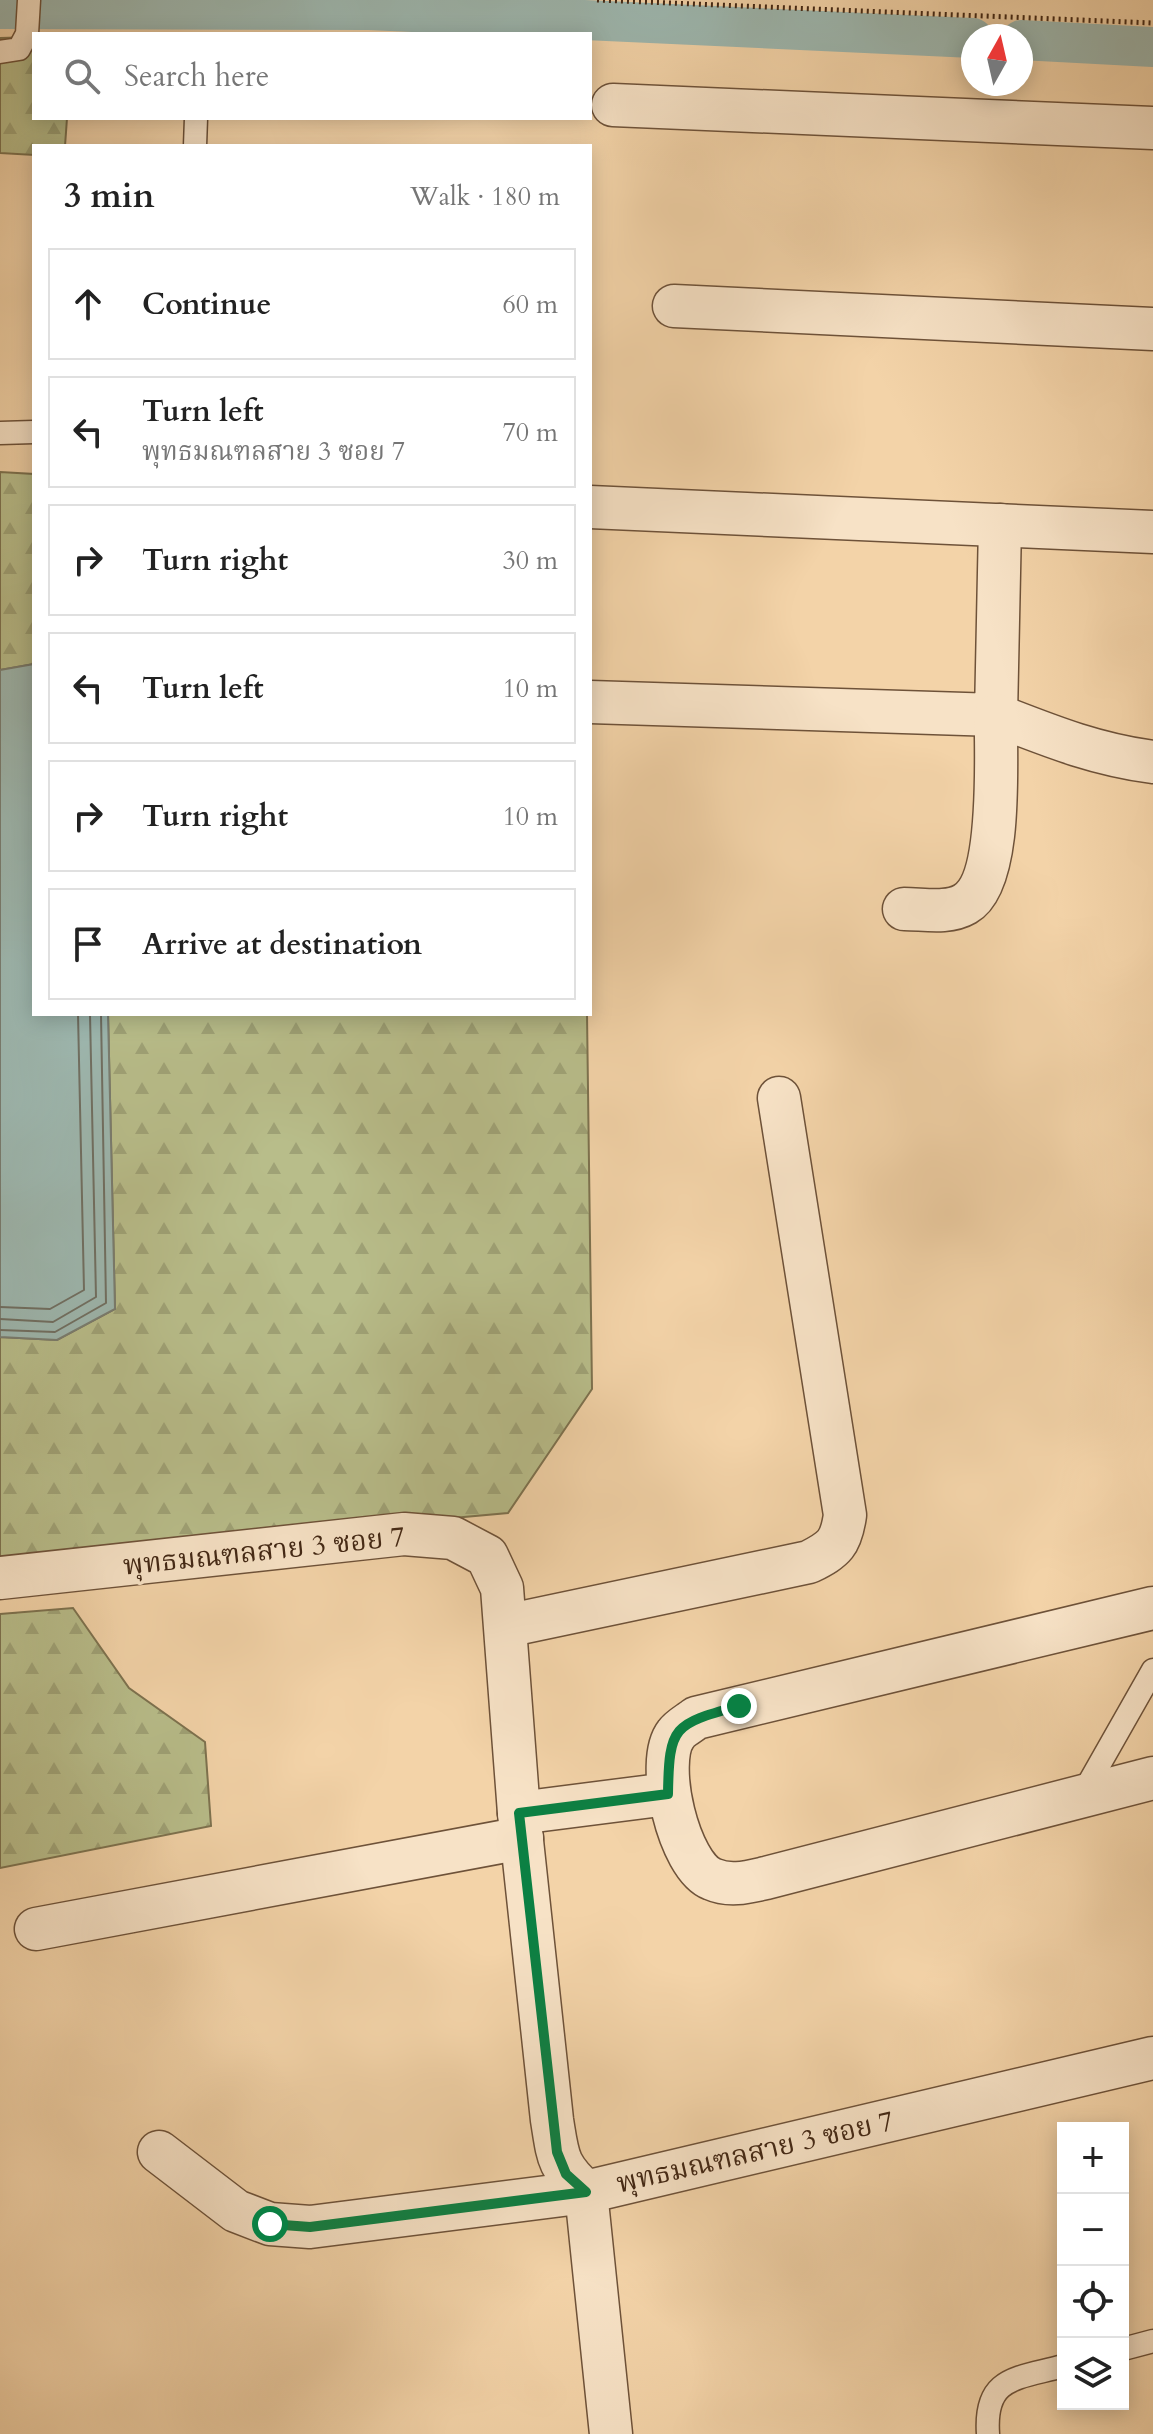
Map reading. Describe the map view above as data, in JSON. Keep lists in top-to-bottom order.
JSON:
{
  "streets": {
    "street": ["พุทธมณฑลสาย 3 ซอย 7"]
  },
  "north": "top",
  "page": {
    "search": "Search here",
    "heading": ["3 min", "Walk · 180 m"],
    "list": [
      ["Continue", "60 m"],
      ["Turn left", "พุทธมณฑลสาย 3 ซอย 7", "70 m"],
      ["Turn right", "30 m"],
      ["Turn left", "10 m"],
      ["Turn right", "10 m"],
      "Arrive at destination"
    ],
    "map_buttons": ["+", "−"]
  }
}
